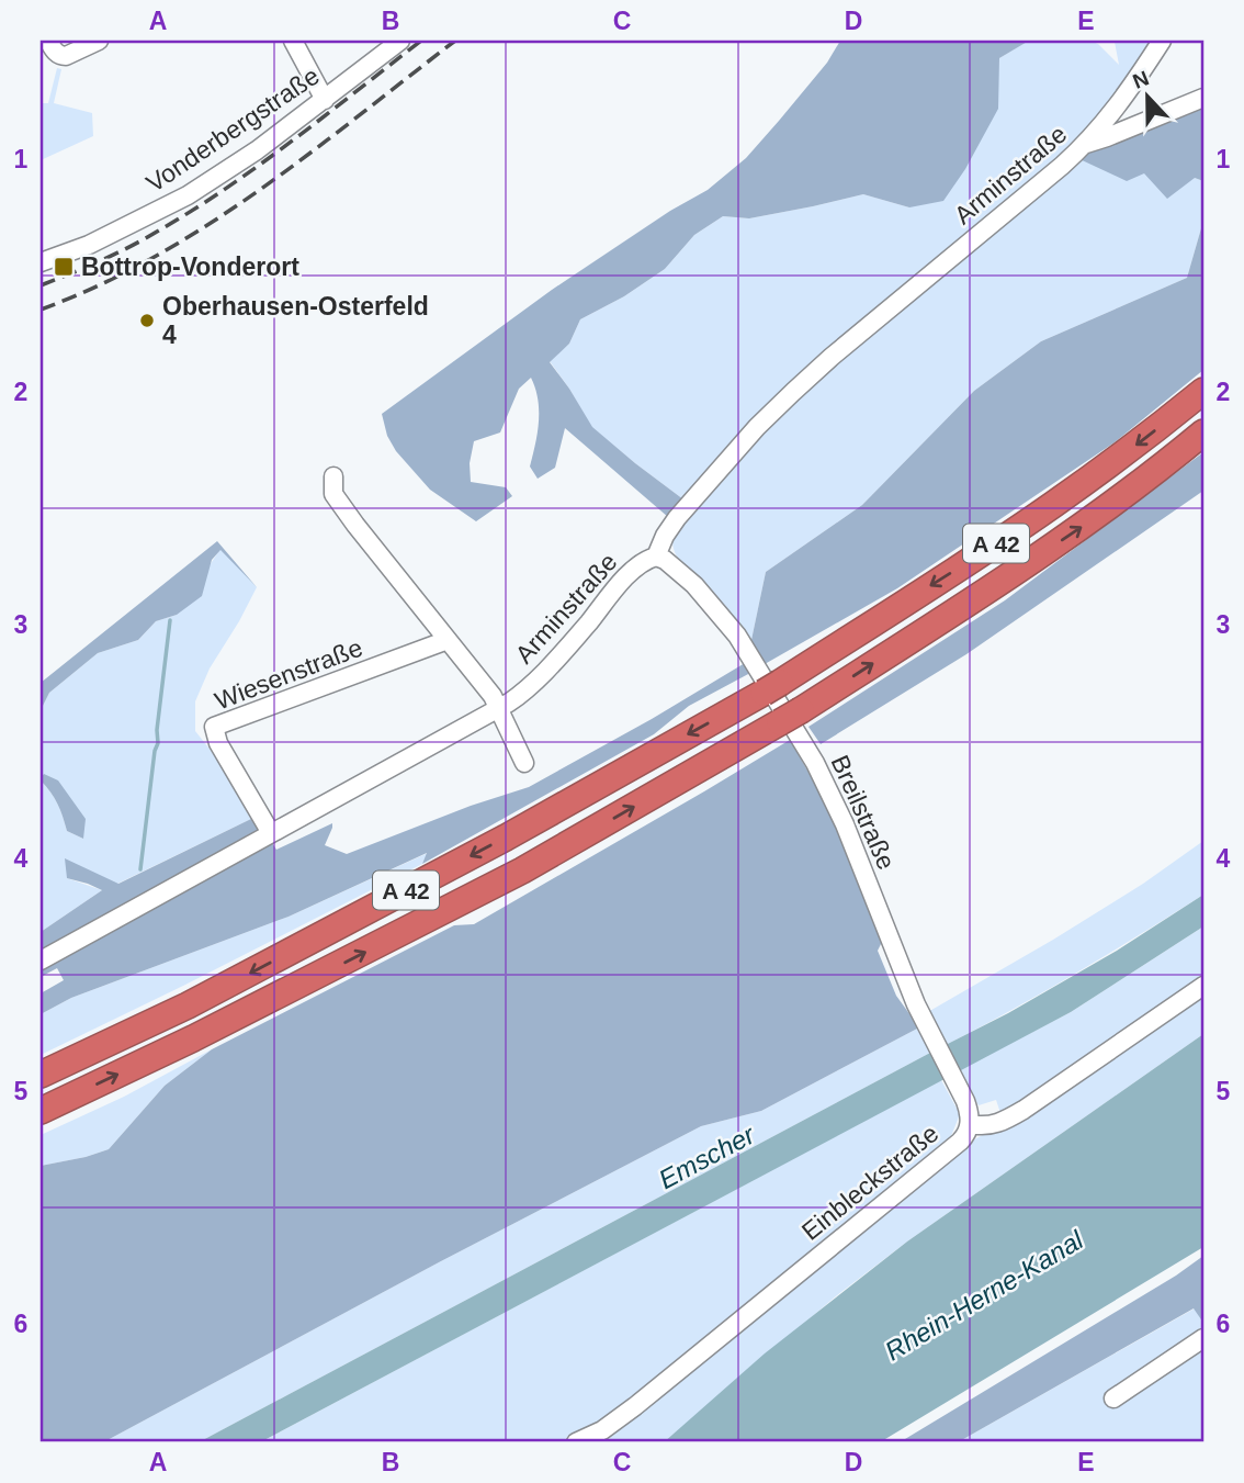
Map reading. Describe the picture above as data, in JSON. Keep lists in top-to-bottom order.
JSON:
{
  "streets": {
    "highway": ["A 42"],
    "street": [
      "Vonderbergstraße",
      "Arminstraße",
      "Wiesenstraße",
      "Breilstraße",
      "Einbleckstraße"
    ]
  },
  "crossings": [
    ["Arminstraße", "Wiesenstraße"],
    ["Arminstraße", "Breilstraße"],
    ["Breilstraße", "Einbleckstraße"]
  ],
  "water": ["Emscher", "Rhein-Herne-Kanal"],
  "places": {
    "transit": ["Bottrop-Vonderort"],
    "other": ["Oberhausen-Osterfeld 4"]
  },
  "north": "top",
  "grid": {
    "columns": [
      "A",
      "B",
      "C",
      "D",
      "E"
    ],
    "rows": [
      "1",
      "2",
      "3",
      "4",
      "5",
      "6"
    ]
  }
}
